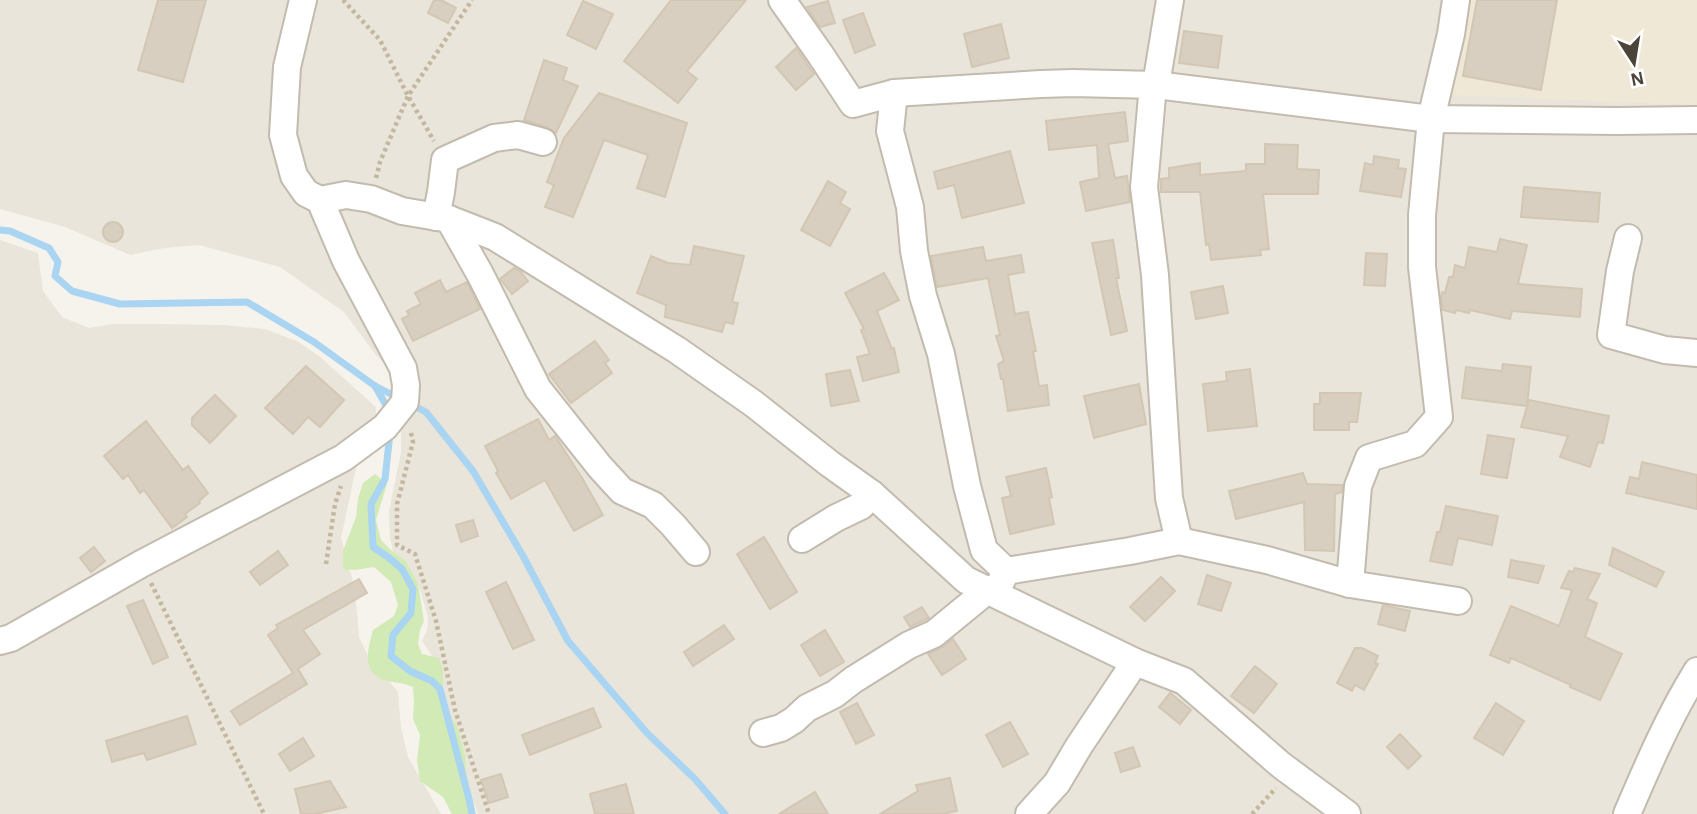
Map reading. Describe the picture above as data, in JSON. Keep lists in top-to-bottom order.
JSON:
{
  "north": "bottom"
}
